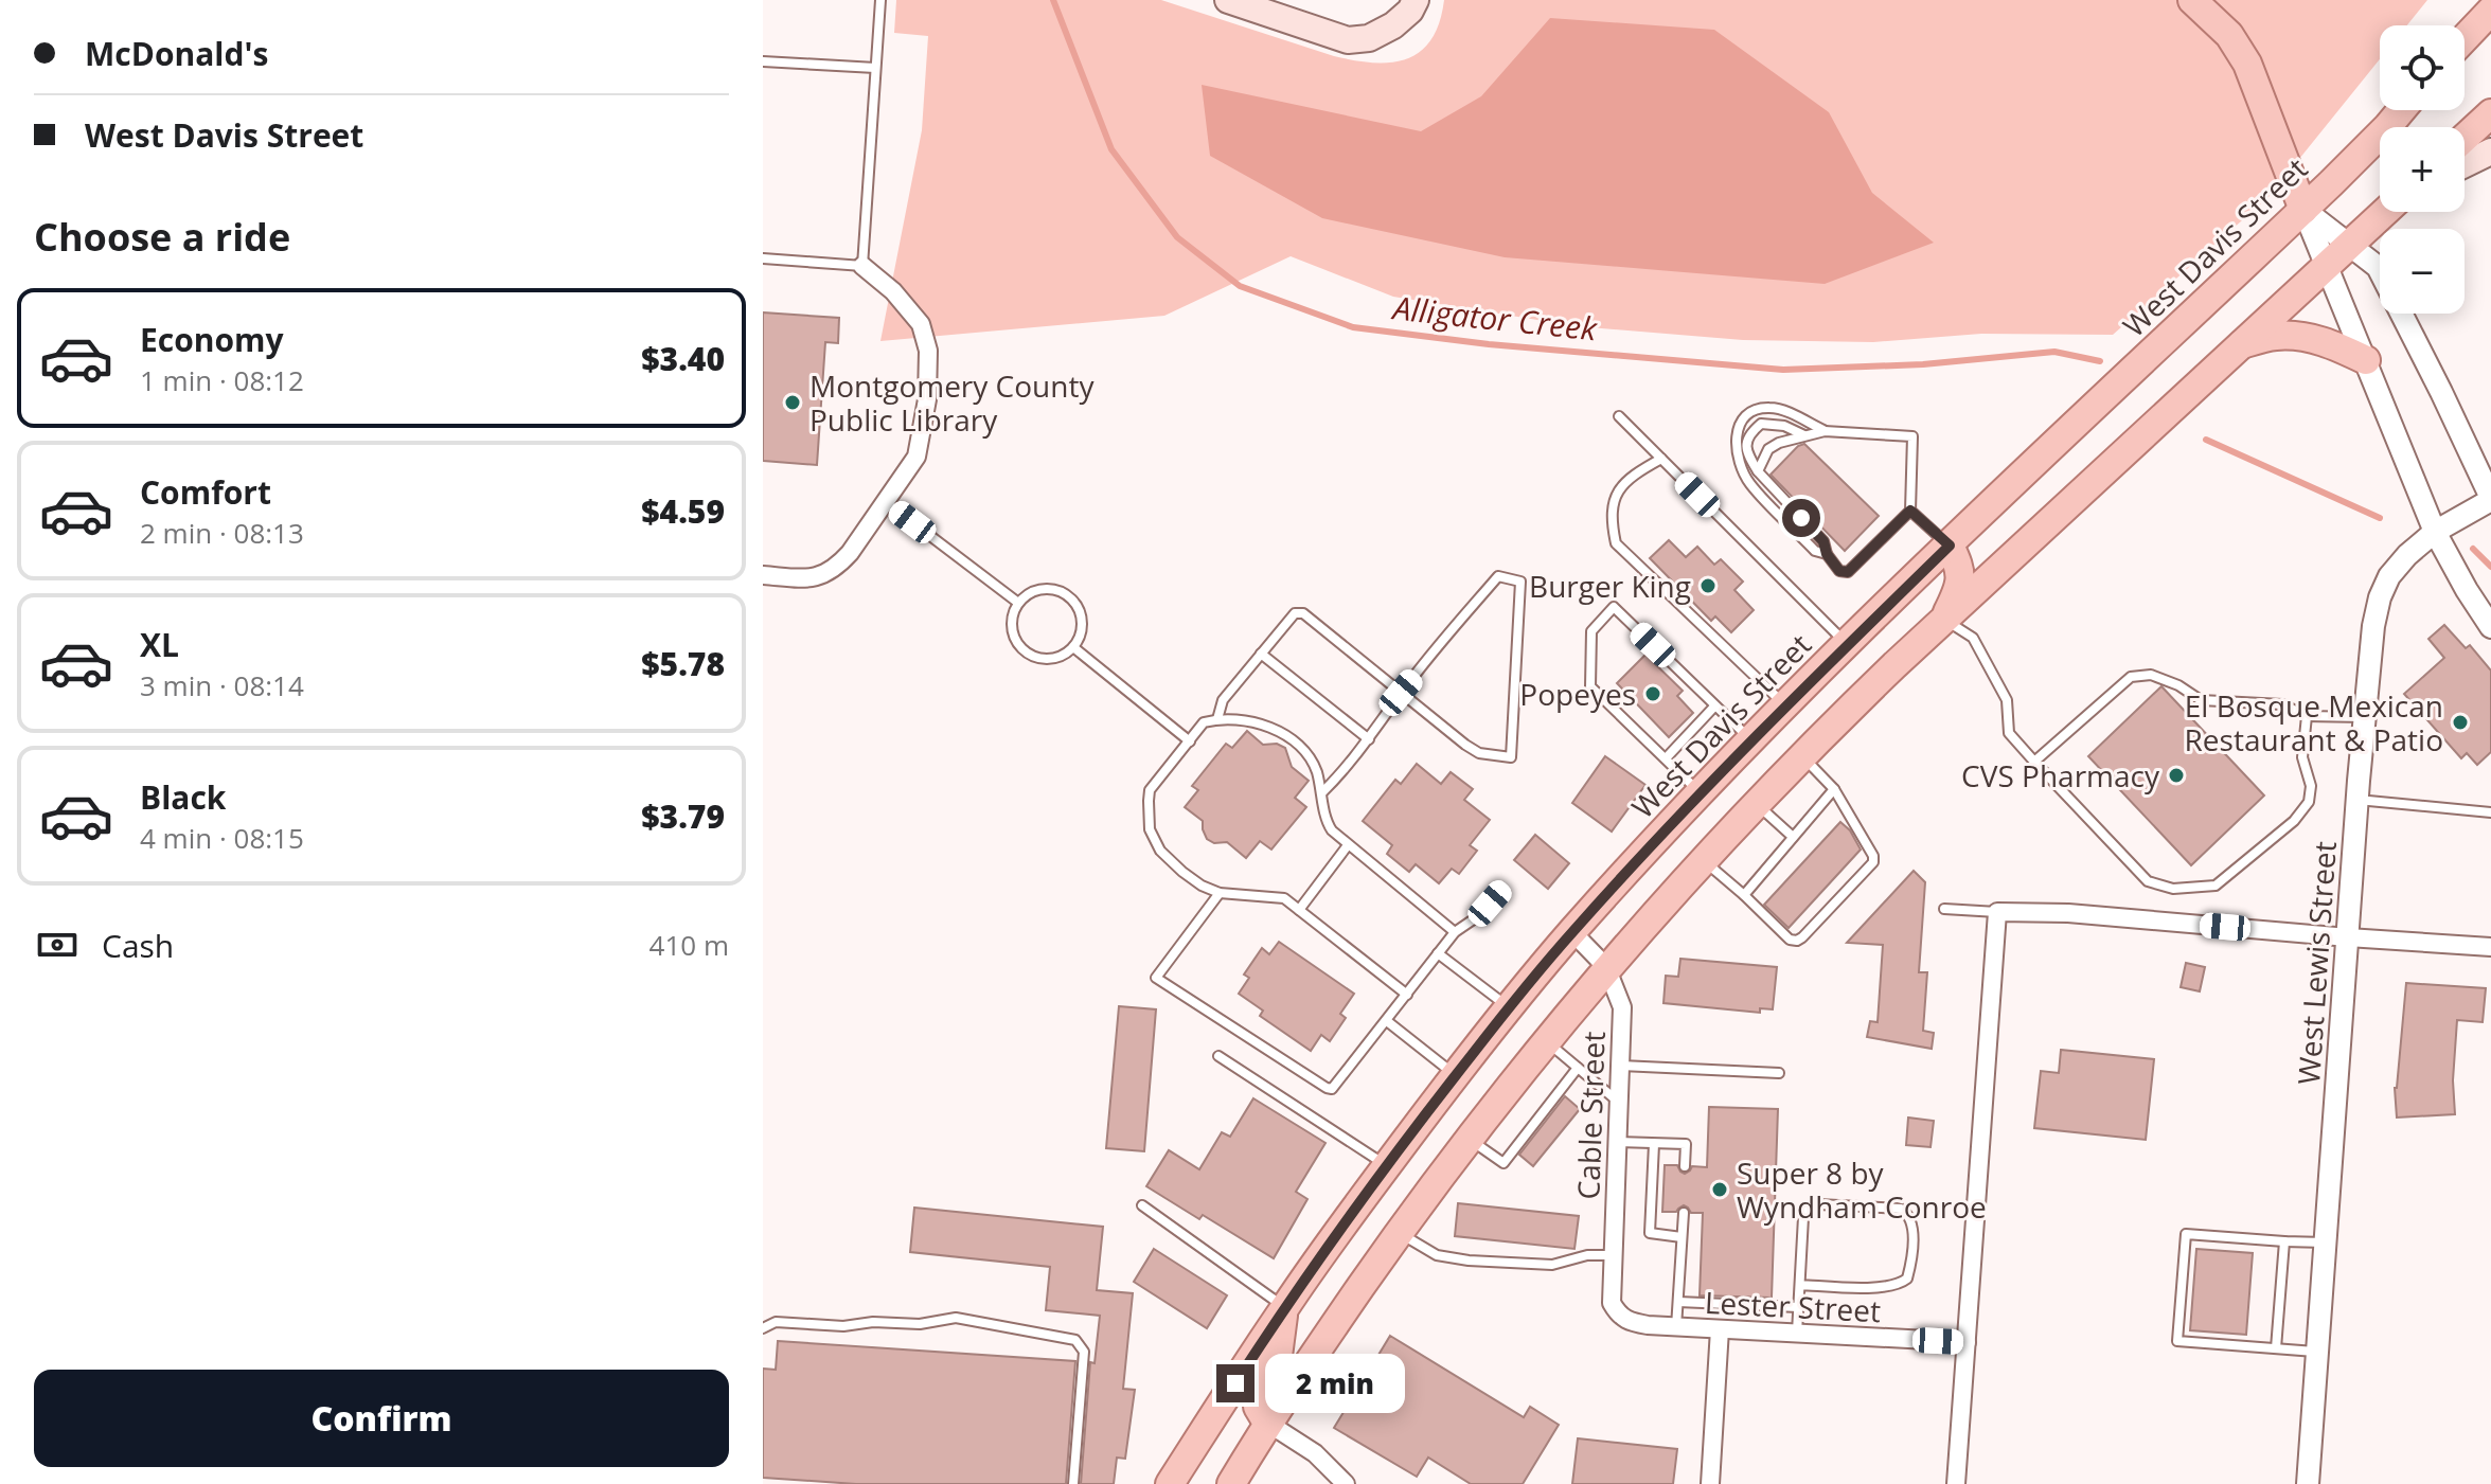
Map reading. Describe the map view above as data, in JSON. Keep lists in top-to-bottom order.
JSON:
{
  "streets": {
    "main road": ["West Davis Street"],
    "street": ["West Lewis Street", "Cable Street", "Lester Street"]
  },
  "crossings": [
    ["West Davis Street", "Cable Street"],
    ["Cable Street", "Lester Street"]
  ],
  "water": ["Alligator Creek"],
  "places": [
    "Montgomery County Public Library",
    "Burger King",
    "Popeyes",
    "El Bosque Mexican Restaurant & Patio",
    "CVS Pharmacy",
    "Super 8 by Wyndham Conroe"
  ],
  "page": {
    "banner": ["McDonald's", "West Davis Street"],
    "map_buttons": ["+", "−"],
    "heading": "Choose a ride",
    "list": [
      {
        "name": "Economy",
        "note": "1 min · 08:12",
        "value": "$3.40"
      },
      {
        "name": "Comfort",
        "note": "2 min · 08:13",
        "value": "$4.59"
      },
      {
        "name": "XL",
        "note": "3 min · 08:14",
        "value": "$5.78"
      },
      {
        "name": "Black",
        "note": "4 min · 08:15",
        "value": "$3.79"
      }
    ],
    "pay": ["Cash", "410 m"],
    "buttons": "Confirm",
    "bubble": "2 min"
  }
}
